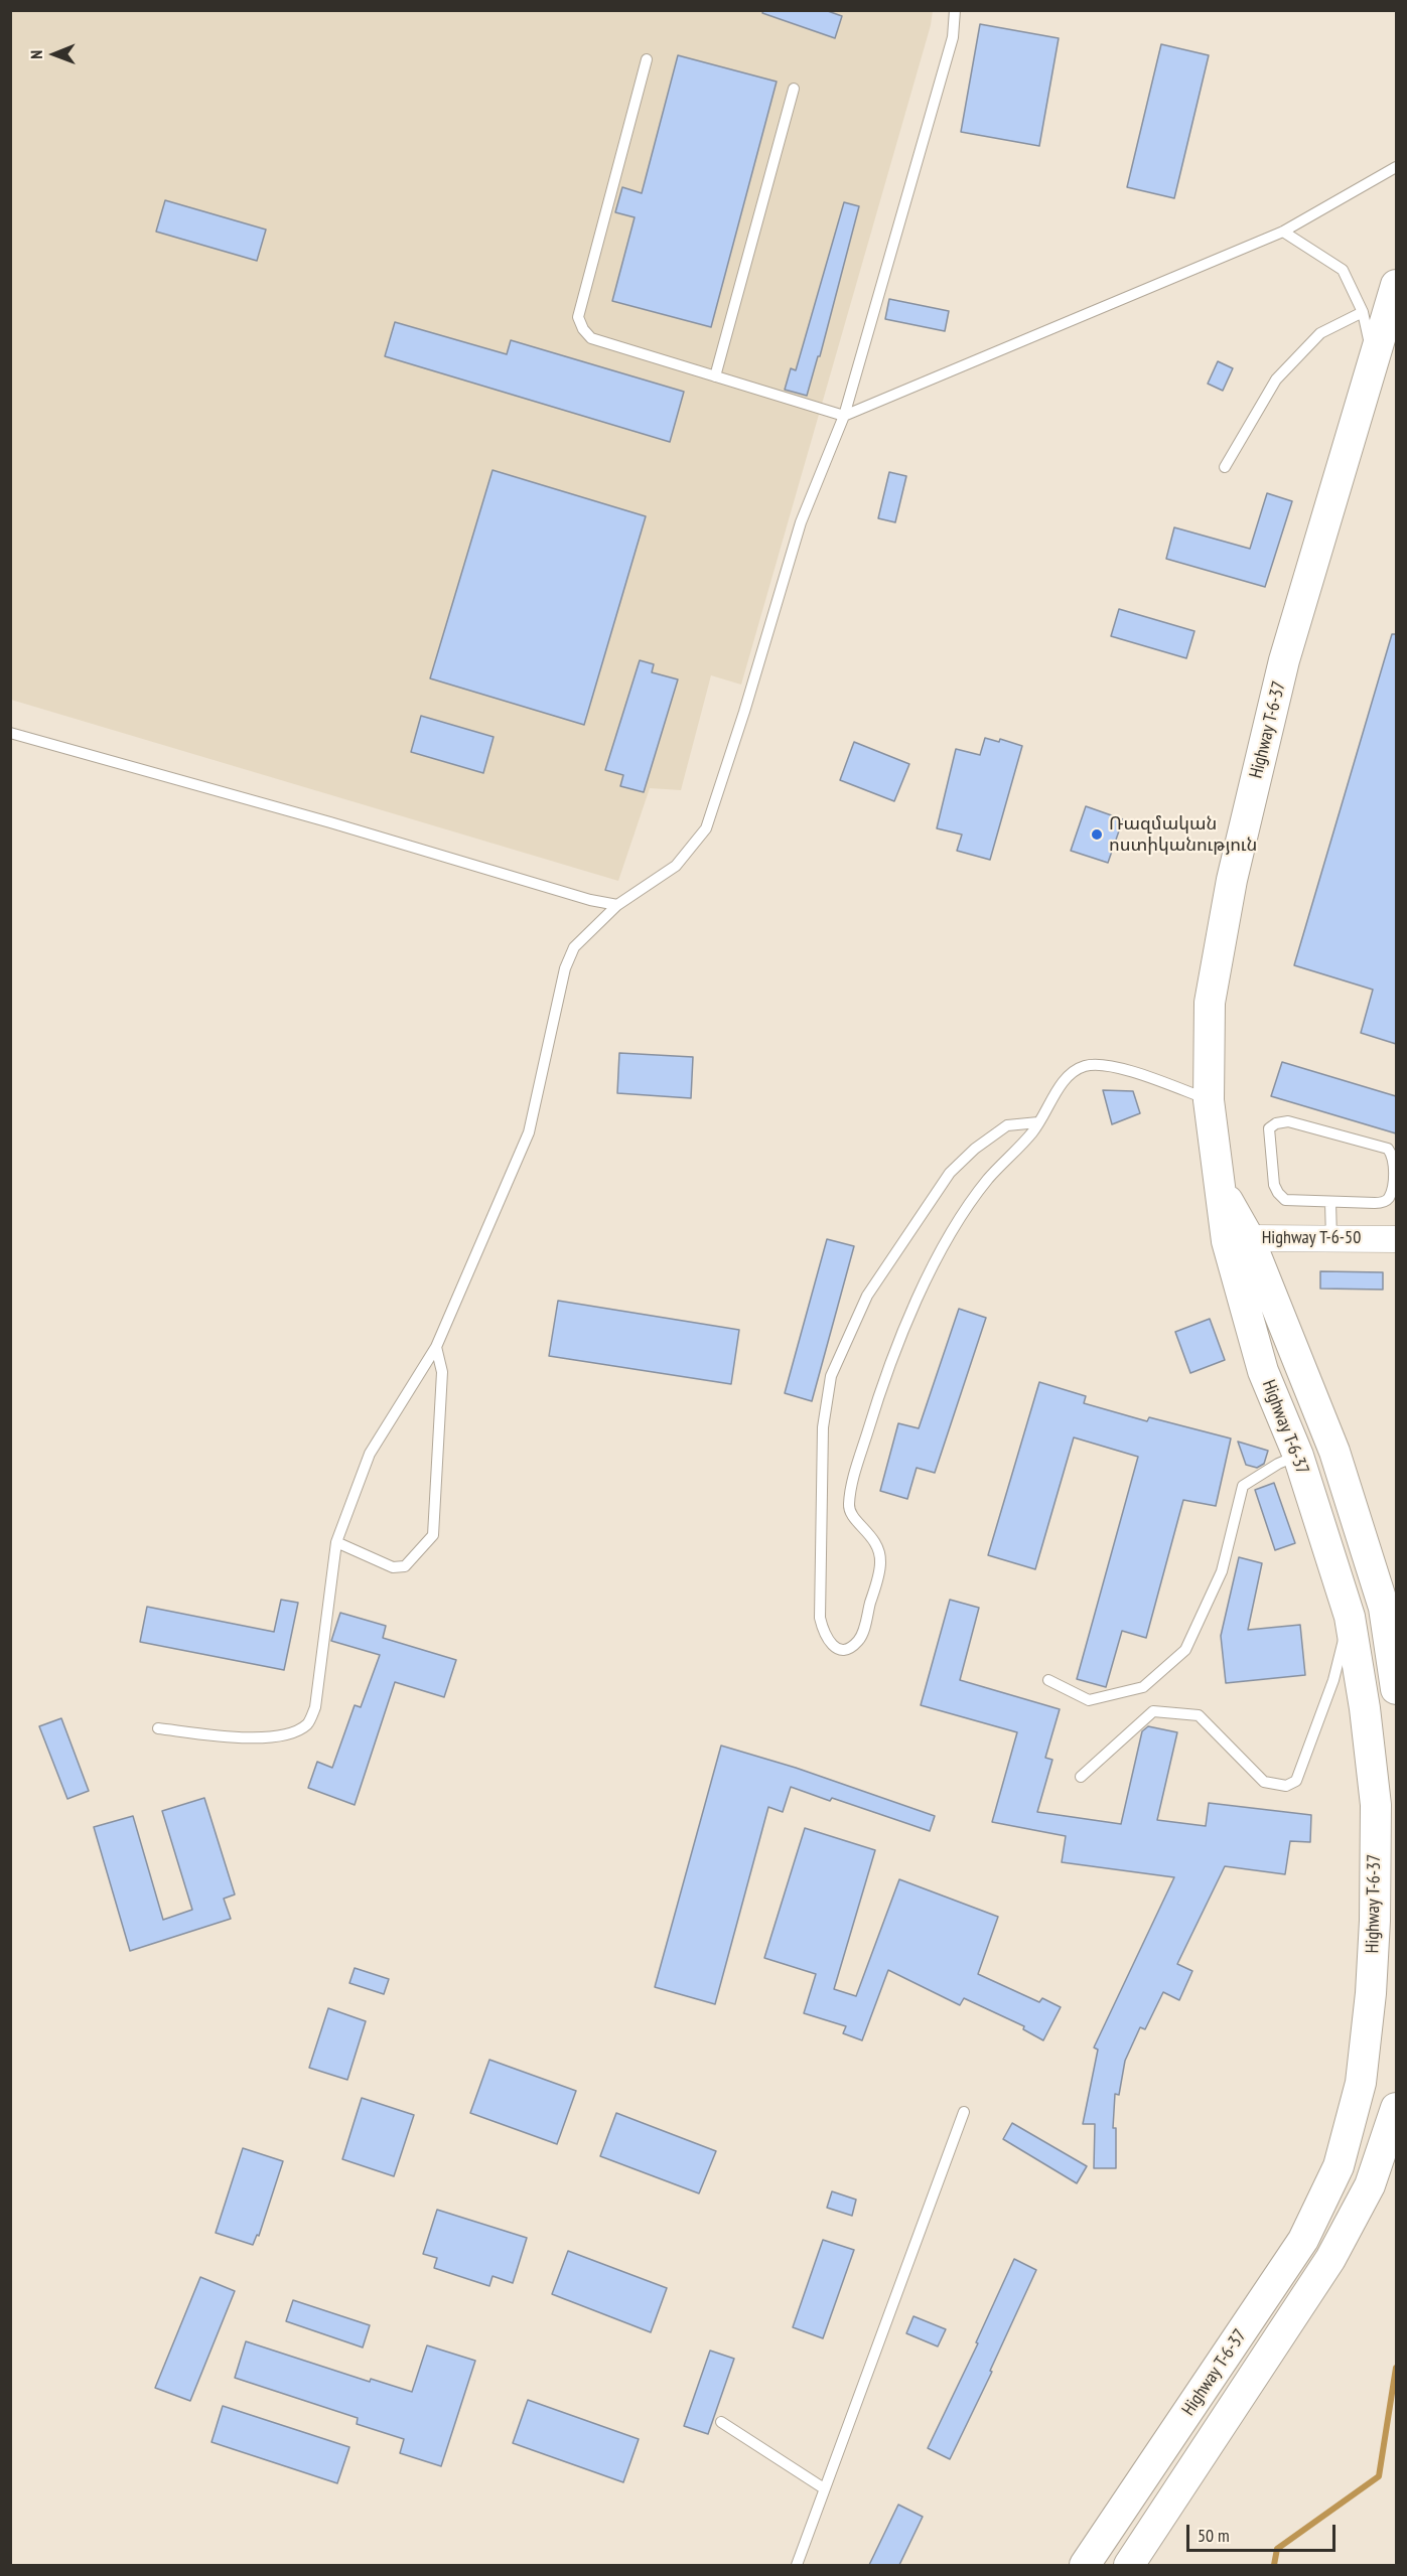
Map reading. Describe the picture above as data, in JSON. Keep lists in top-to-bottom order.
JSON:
{
  "streets": {
    "main road": ["Highway T-6-37"],
    "street": ["Highway T-6-50"]
  },
  "crossings": [
    ["Highway T-6-37", "Highway T-6-50"]
  ],
  "places": ["Ռազմական ոստիկանություն"],
  "scale_bar": "50 m",
  "north": "left"
}
